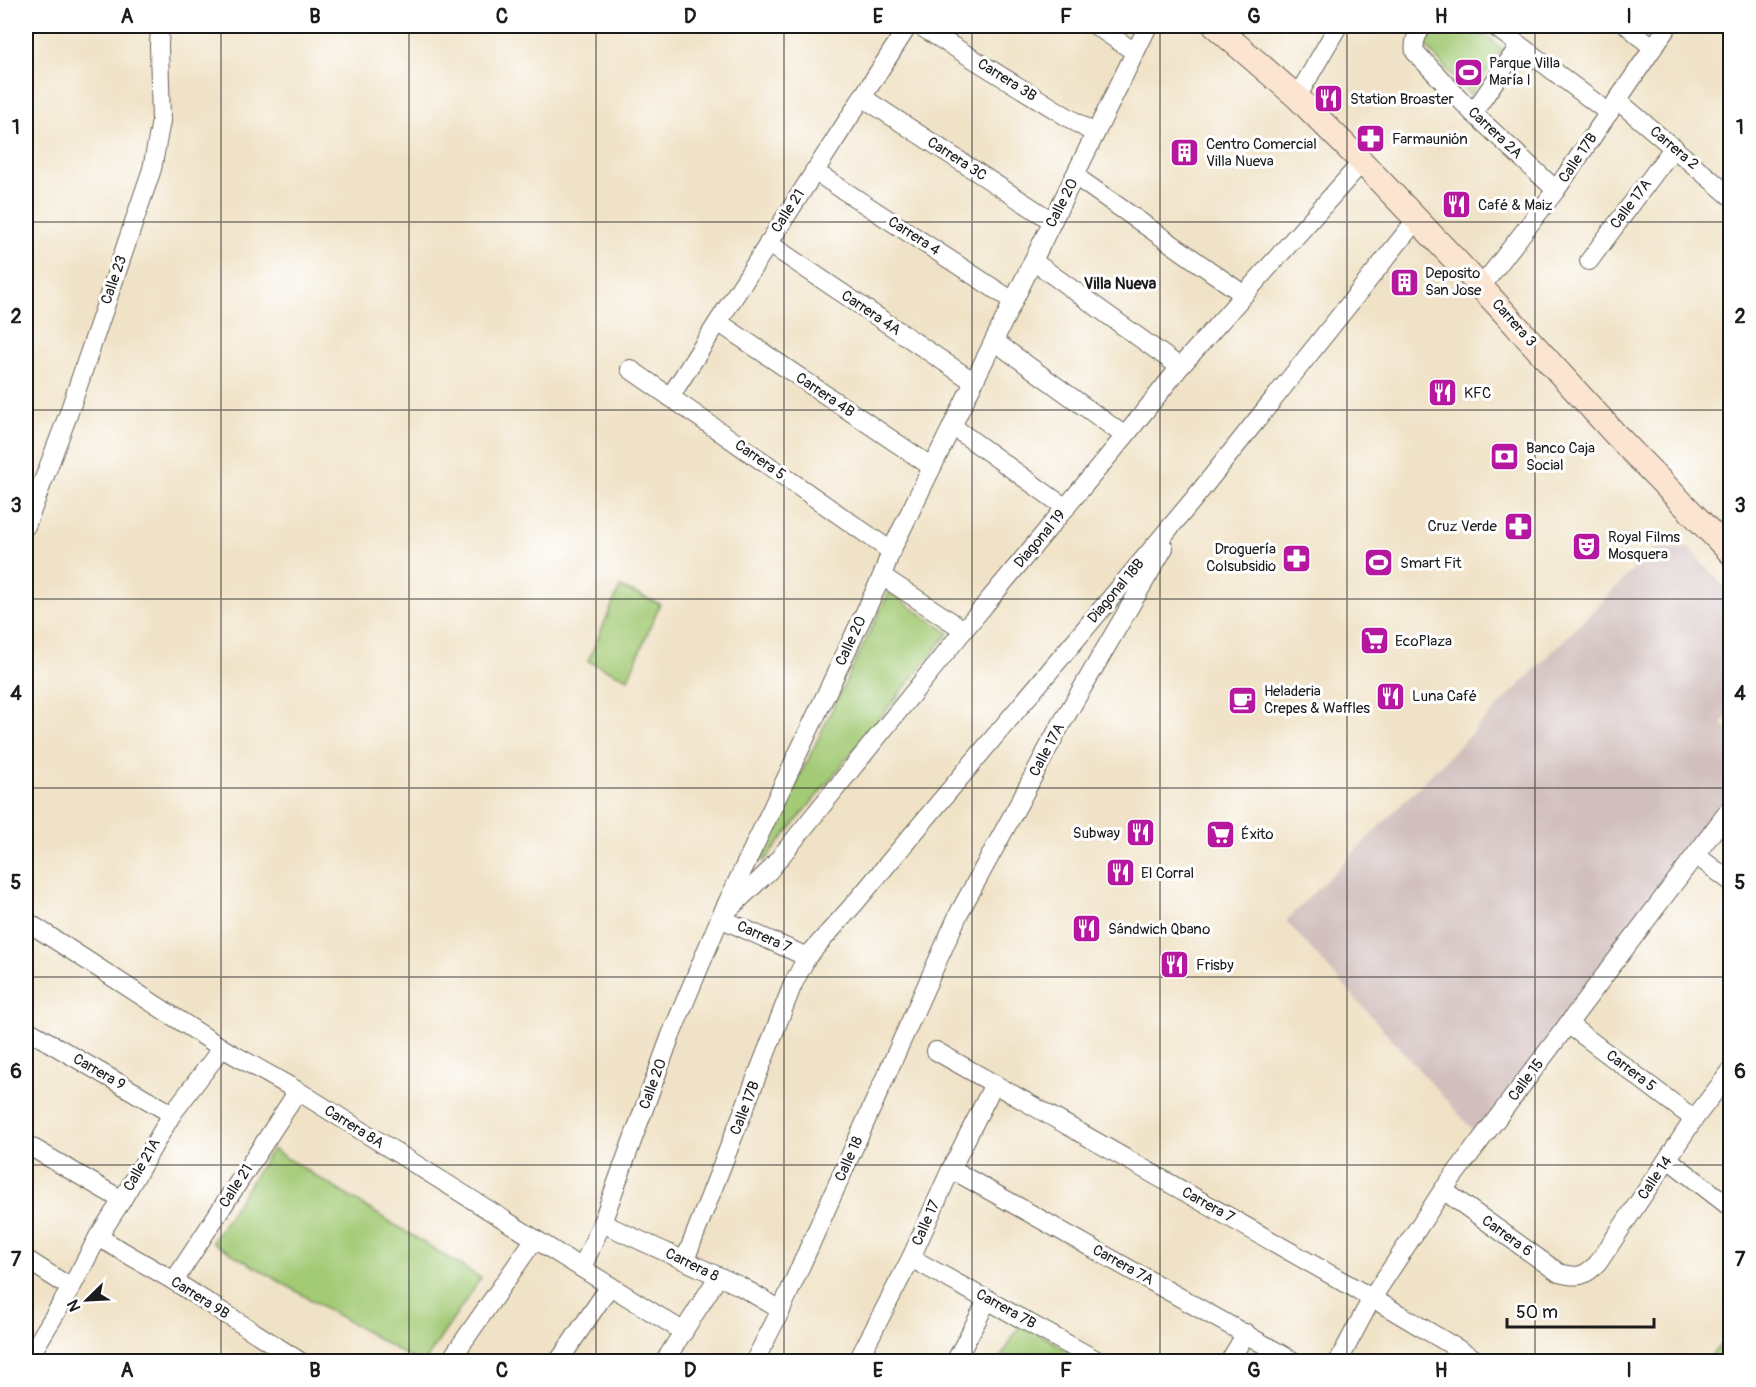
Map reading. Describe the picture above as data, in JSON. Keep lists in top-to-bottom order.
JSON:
{
  "streets": {
    "main road": ["Carrera 3"],
    "street": [
      "Carrera 3B",
      "Carrera 2A",
      "Carrera 2",
      "Calle 17B",
      "Carrera 3C",
      "Calle 20",
      "Calle 17A",
      "Calle 21",
      "Carrera 4",
      "Calle 23",
      "Carrera 4A",
      "Carrera 4B",
      "Carrera 5",
      "Diagonal 19",
      "Diagonal 18B",
      "Carrera 7",
      "Carrera 9",
      "Calle 15",
      "Carrera 8A",
      "Calle 18",
      "Calle 21A",
      "Calle 14",
      "Calle 17",
      "Carrera 6",
      "Carrera 8",
      "Carrera 7A",
      "Carrera 9B",
      "Carrera 7B"
    ]
  },
  "crossings": [
    ["Carrera 3B", "Calle 20"],
    ["Carrera 2A", "Calle 17B"],
    ["Carrera 2", "Calle 17B"],
    ["Carrera 2", "Calle 17A"],
    ["Calle 17B", "Carrera 3"],
    ["Calle 17B", "Diagonal 18B"],
    ["Calle 17B", "Carrera 7"],
    ["Calle 17B", "Carrera 8"],
    ["Carrera 3C", "Calle 20"],
    ["Carrera 3C", "Calle 21"],
    ["Calle 20", "Carrera 4"],
    ["Calle 20", "Carrera 4A"],
    ["Calle 20", "Carrera 4B"],
    ["Calle 20", "Carrera 5"],
    ["Calle 20", "Diagonal 19"],
    ["Calle 20", "Carrera 7"],
    ["Calle 20", "Carrera 8A"],
    ["Calle 20", "Carrera 8"],
    ["Calle 17A", "Diagonal 18B"],
    ["Calle 17A", "Calle 18"],
    ["Calle 21", "Carrera 4"],
    ["Calle 21", "Carrera 4A"],
    ["Calle 21", "Carrera 4B"],
    ["Calle 21", "Carrera 5"],
    ["Calle 21", "Carrera 8A"],
    ["Calle 21", "Carrera 9B"],
    ["Carrera 3", "Diagonal 19"],
    ["Carrera 3", "Diagonal 18B"],
    ["Carrera 5", "Calle 15"],
    ["Carrera 5", "Calle 14"],
    ["Diagonal 19", "Carrera 7"],
    ["Diagonal 18B", "Carrera 7"],
    ["Carrera 7", "Calle 15"],
    ["Carrera 7", "Calle 17"],
    ["Carrera 9", "Calle 21A"],
    ["Calle 15", "Carrera 6"],
    ["Carrera 8A", "Calle 21A"],
    ["Calle 18", "Carrera 8"],
    ["Calle 21A", "Carrera 9B"],
    ["Calle 14", "Carrera 6"],
    ["Calle 17", "Carrera 7A"],
    ["Calle 17", "Carrera 7B"]
  ],
  "districts": ["Villa Nueva"],
  "places": {
    "sports": ["Parque Villa María I", "Smart Fit"],
    "restaurant": [
      "Station Broaster",
      "Café & Maiz",
      "KFC",
      "Luna Café",
      "Subway",
      "El Corral",
      "Sándwich Qbano",
      "Frisby"
    ],
    "pharmacy": ["Farmaunión", "Cruz Verde", "Droguería Colsubsidio"],
    "building": ["Centro Comercial Villa Nueva", "Deposito San Jose"],
    "bank": ["Banco Caja Social"],
    "theatre": ["Royal Films Mosquera"],
    "supermarket": ["EcoPlaza", "Éxito"],
    "cafe": ["Heladeria Crepes & Waffles"]
  },
  "scale_bar": "50 m",
  "north": "bottom left",
  "grid": {
    "columns": [
      "A",
      "B",
      "C",
      "D",
      "E",
      "F",
      "G",
      "H",
      "I"
    ],
    "rows": [
      "1",
      "2",
      "3",
      "4",
      "5",
      "6",
      "7"
    ]
  }
}
